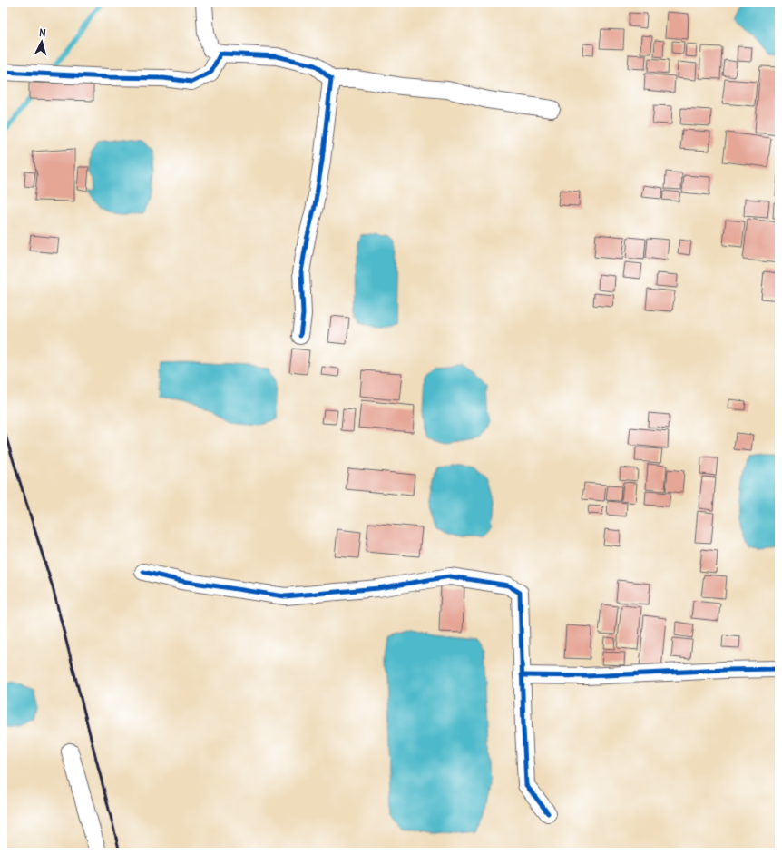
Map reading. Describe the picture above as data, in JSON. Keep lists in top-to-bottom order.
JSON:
{
  "north": "top"
}
